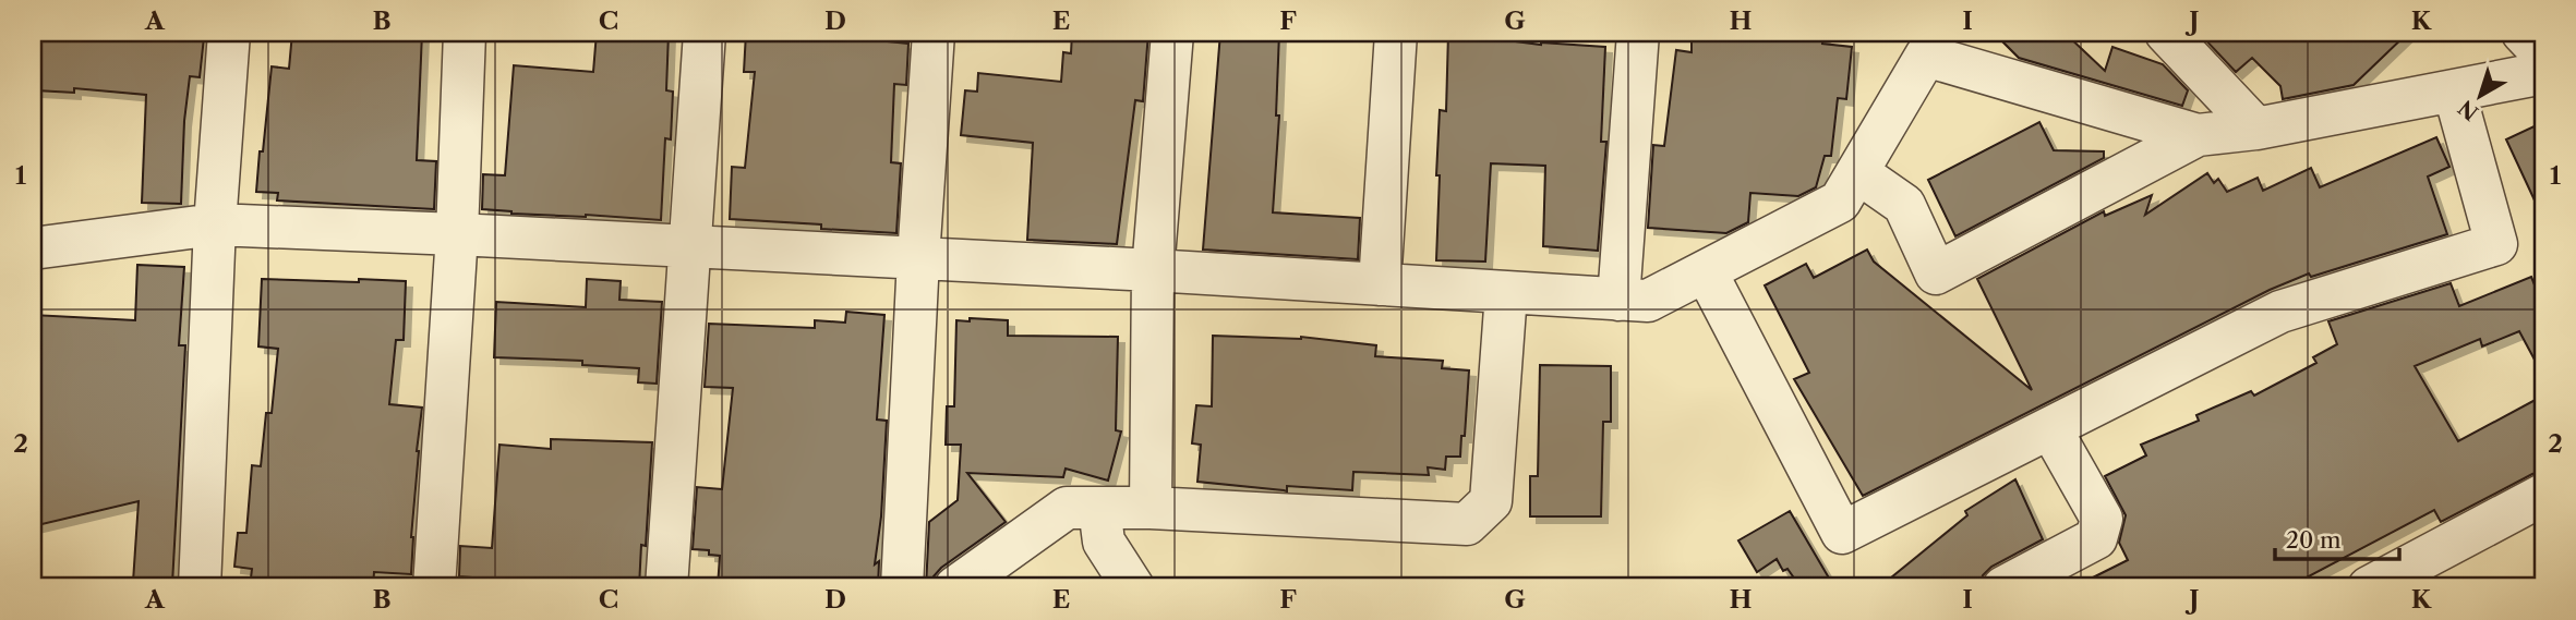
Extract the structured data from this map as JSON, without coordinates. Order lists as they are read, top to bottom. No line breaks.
{"scale_bar":"20 m","north":"bottom left","grid":{"columns":["A","B","C","D","E","F","G","H","I","J","K"],"rows":["1","2"]}}
